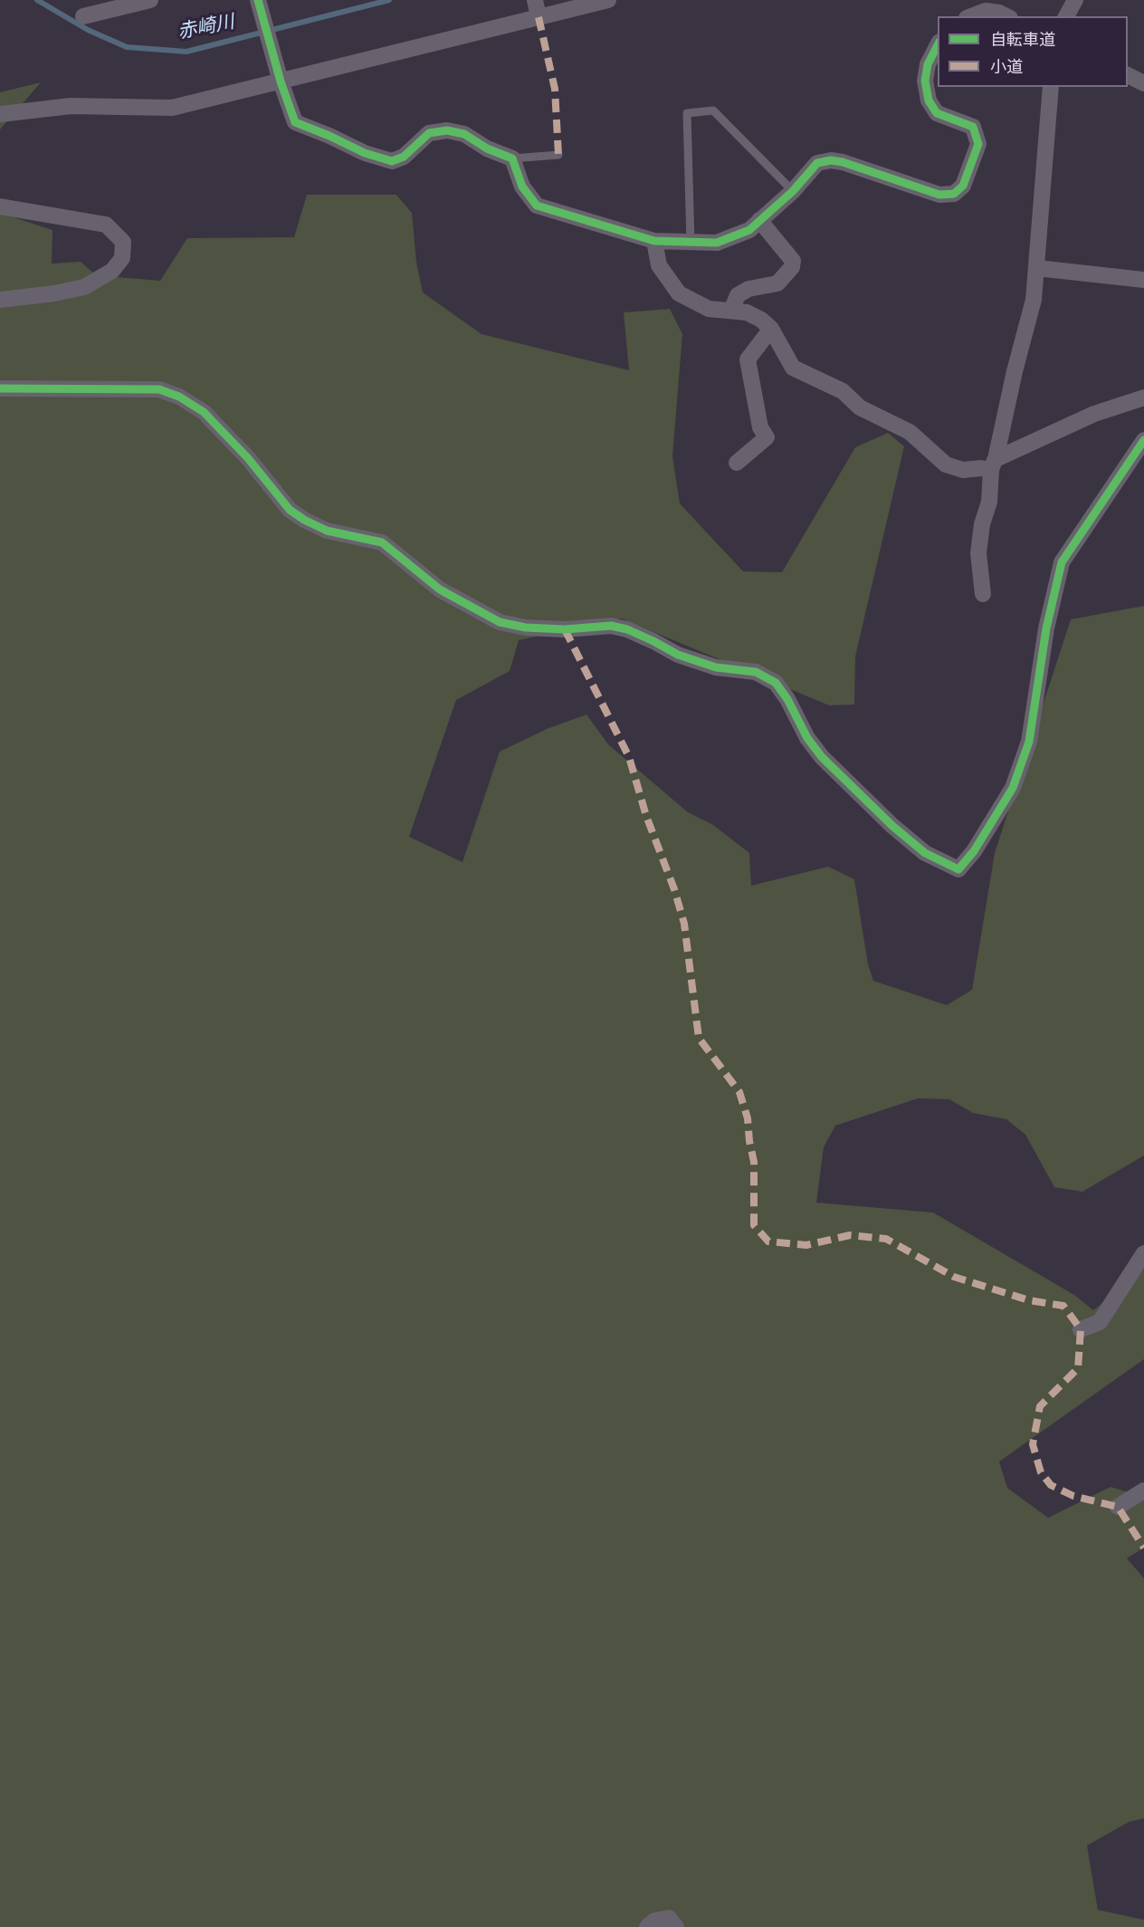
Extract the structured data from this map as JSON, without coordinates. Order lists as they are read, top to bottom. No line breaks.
{"water":["赤崎川"],"legend":["自転車道","小道"]}
